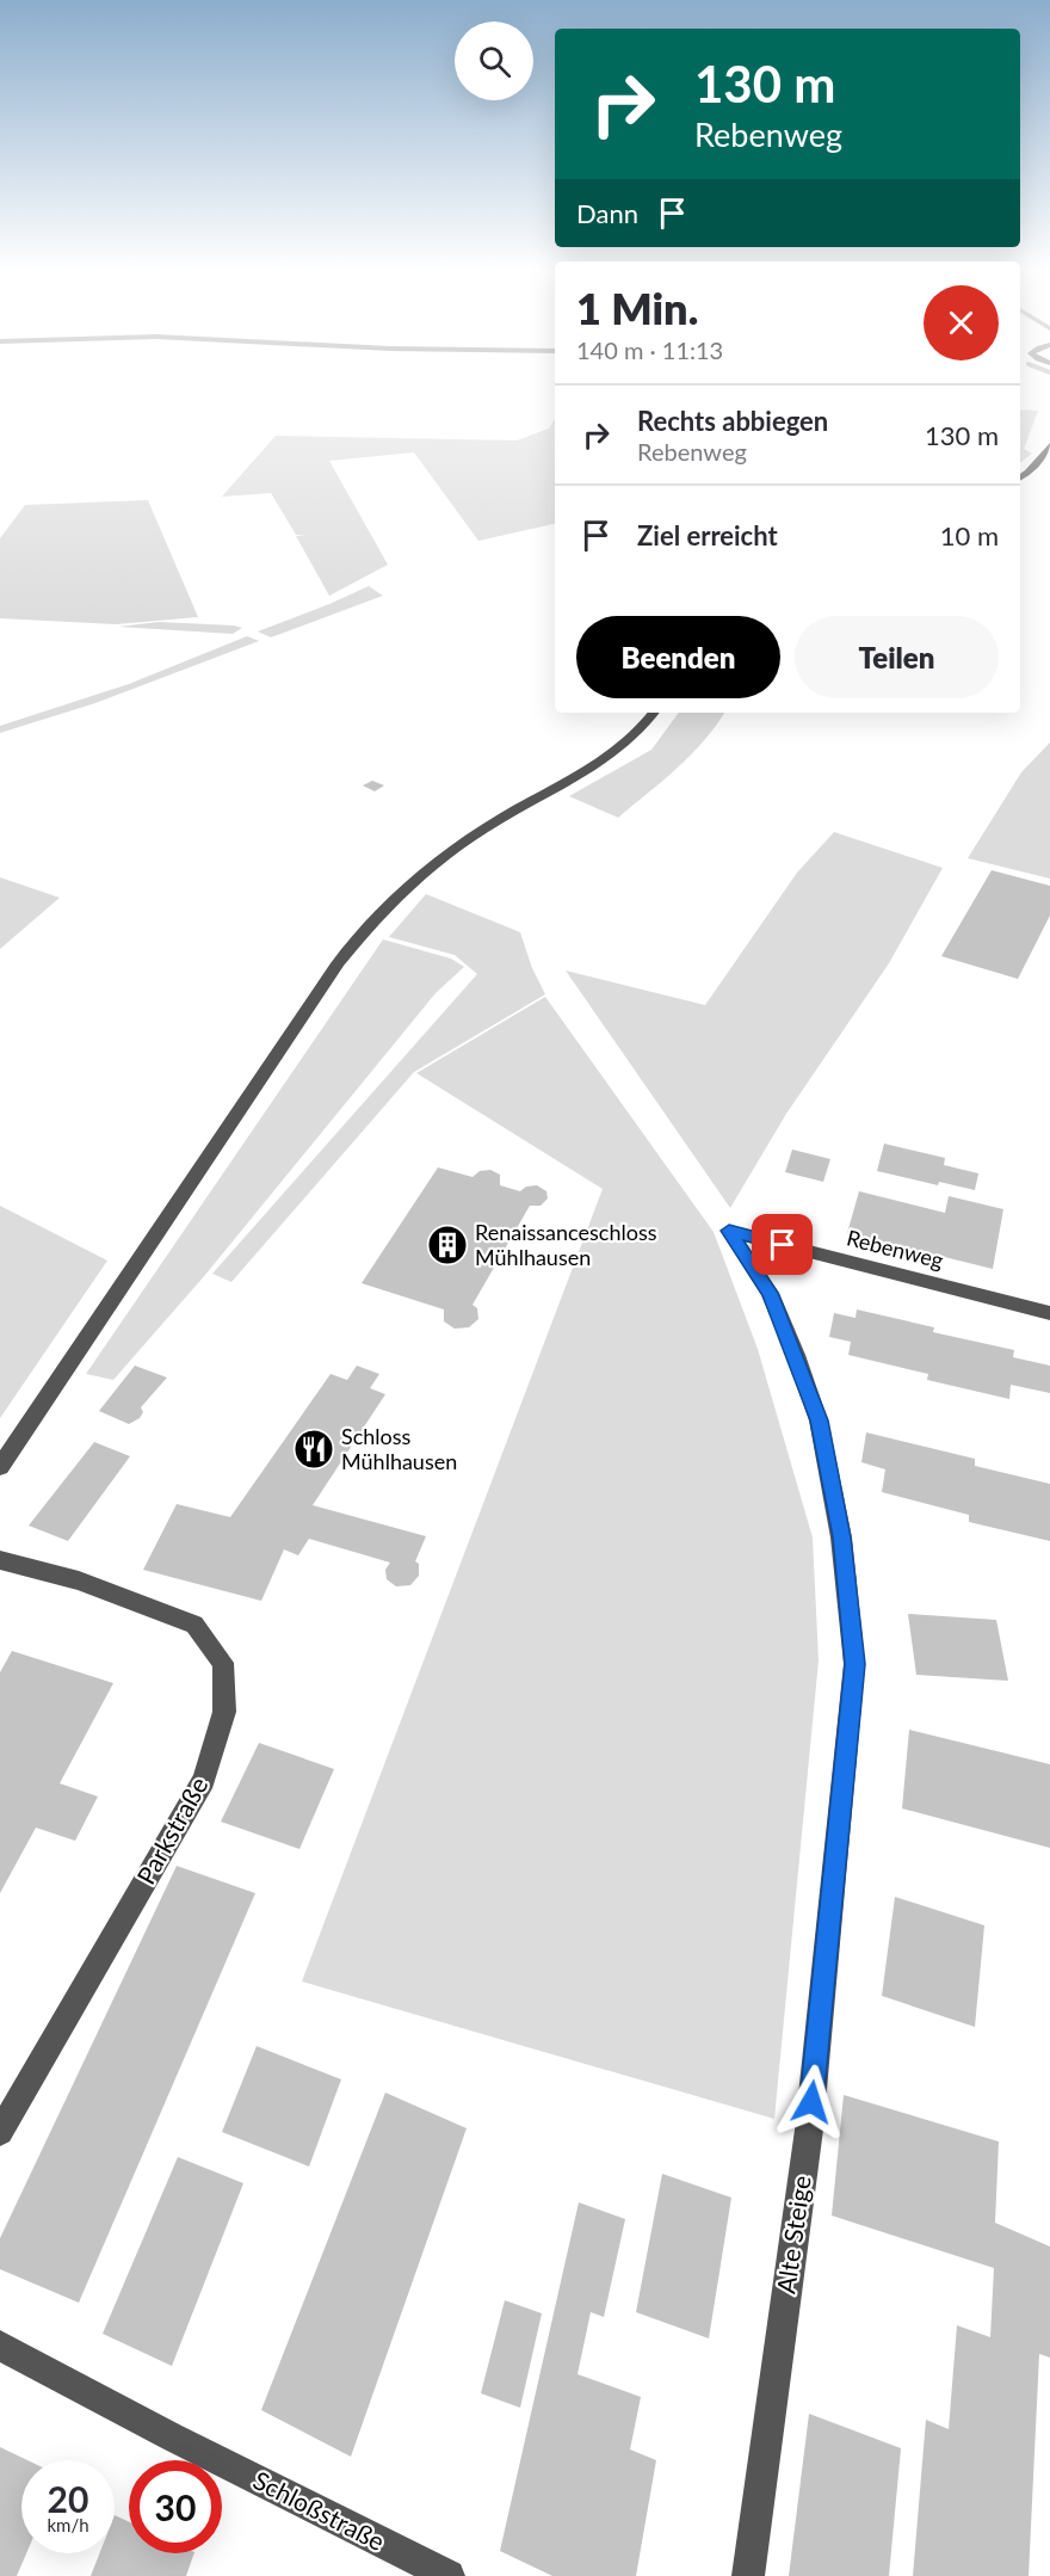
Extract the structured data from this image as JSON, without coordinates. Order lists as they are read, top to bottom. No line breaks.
{"streets":{"street":["Rebenweg","Parkstraße","Alte Steige","Schloßstraße"]},"crossings":[["Rebenweg","Alte Steige"]],"places":{"building":["Renaissanceschloss Mühlhausen"],"restaurant":["Schloss Mühlhausen"]},"page":{"turn":["130 m","Rebenweg"],"then":"Dann","heading":["1 Min.","140 m · 11:13"],"list":[{"name":"Rechts abbiegen","note":"Rebenweg","value":"130 m"},{"name":"Ziel erreicht","value":"10 m"}],"buttons":["Beenden","Teilen"],"speed":"20 km/h","limit":"30"}}
